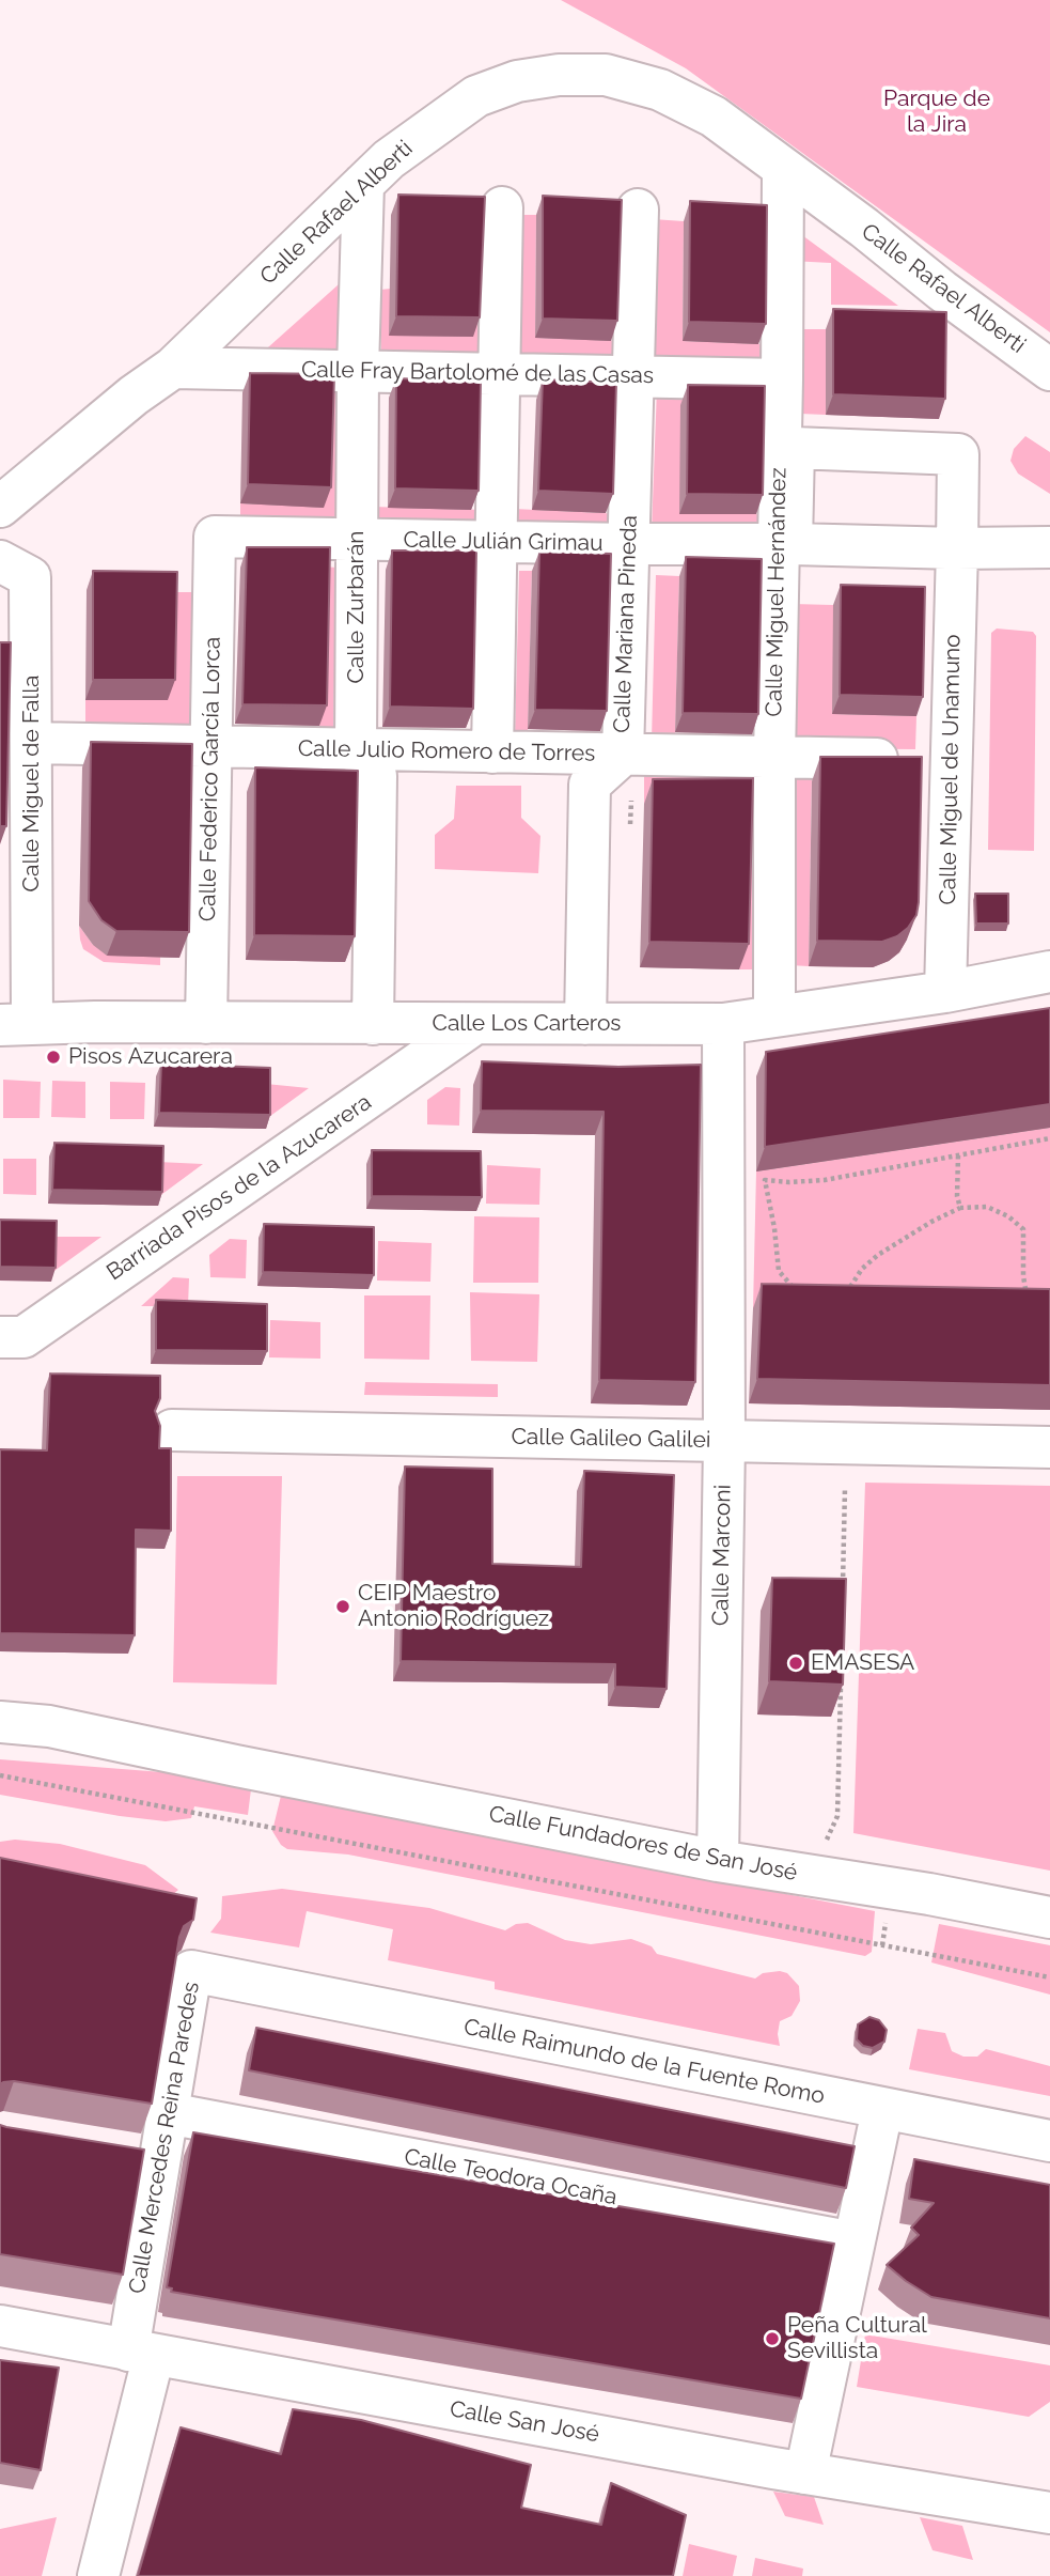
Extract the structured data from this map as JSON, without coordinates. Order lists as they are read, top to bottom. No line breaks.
{"streets":{"street":["Calle Rafael Alberti","Calle Fray Bartolomé de las Casas","Calle Julián Grimau","Calle Miguel Hernández","Calle Zurbarán","Calle Mariana Pineda","Calle Julio Romero de Torres","Calle Miguel de Unamuno","Calle Federico García Lorca","Calle Miguel de Falla","Calle Los Carteros","Barriada Pisos de la Azucarera","Calle Galileo Galilei","Calle Marconi","Calle Fundadores de San José","Calle Raimundo de la Fuente Romo","Calle Mercedes Reina Paredes","Calle Teodora Ocaña","Calle San José"]},"crossings":[["Calle Rafael Alberti","Calle Fray Bartolomé de las Casas"],["Calle Rafael Alberti","Calle Miguel Hernández"],["Calle Rafael Alberti","Calle Zurbarán"],["Calle Fray Bartolomé de las Casas","Calle Miguel Hernández"],["Calle Fray Bartolomé de las Casas","Calle Zurbarán"],["Calle Fray Bartolomé de las Casas","Calle Mariana Pineda"],["Calle Julián Grimau","Calle Miguel Hernández"],["Calle Julián Grimau","Calle Zurbarán"],["Calle Julián Grimau","Calle Mariana Pineda"],["Calle Julián Grimau","Calle Miguel de Unamuno"],["Calle Julián Grimau","Calle Federico García Lorca"],["Calle Miguel Hernández","Calle Julio Romero de Torres"],["Calle Miguel Hernández","Calle Miguel de Unamuno"],["Calle Miguel Hernández","Calle Los Carteros"],["Calle Zurbarán","Calle Julio Romero de Torres"],["Calle Zurbarán","Calle Los Carteros"],["Calle Mariana Pineda","Calle Julio Romero de Torres"],["Calle Mariana Pineda","Calle Los Carteros"],["Calle Julio Romero de Torres","Calle Miguel de Unamuno"],["Calle Julio Romero de Torres","Calle Federico García Lorca"],["Calle Julio Romero de Torres","Calle Miguel de Falla"],["Calle Miguel de Unamuno","Calle Los Carteros"],["Calle Federico García Lorca","Calle Los Carteros"],["Calle Miguel de Falla","Calle Los Carteros"],["Calle Los Carteros","Barriada Pisos de la Azucarera"],["Calle Los Carteros","Calle Marconi"],["Calle Galileo Galilei","Calle Marconi"],["Calle Marconi","Calle Fundadores de San José"],["Calle Raimundo de la Fuente Romo","Calle Mercedes Reina Paredes"],["Calle Mercedes Reina Paredes","Calle Teodora Ocaña"],["Calle Mercedes Reina Paredes","Calle San José"]],"parks":["Parque de la Jira"],"places":["Pisos Azucarera","CEIP Maestro Antonio Rodríguez","EMASESA","Peña Cultural Sevillista"]}
